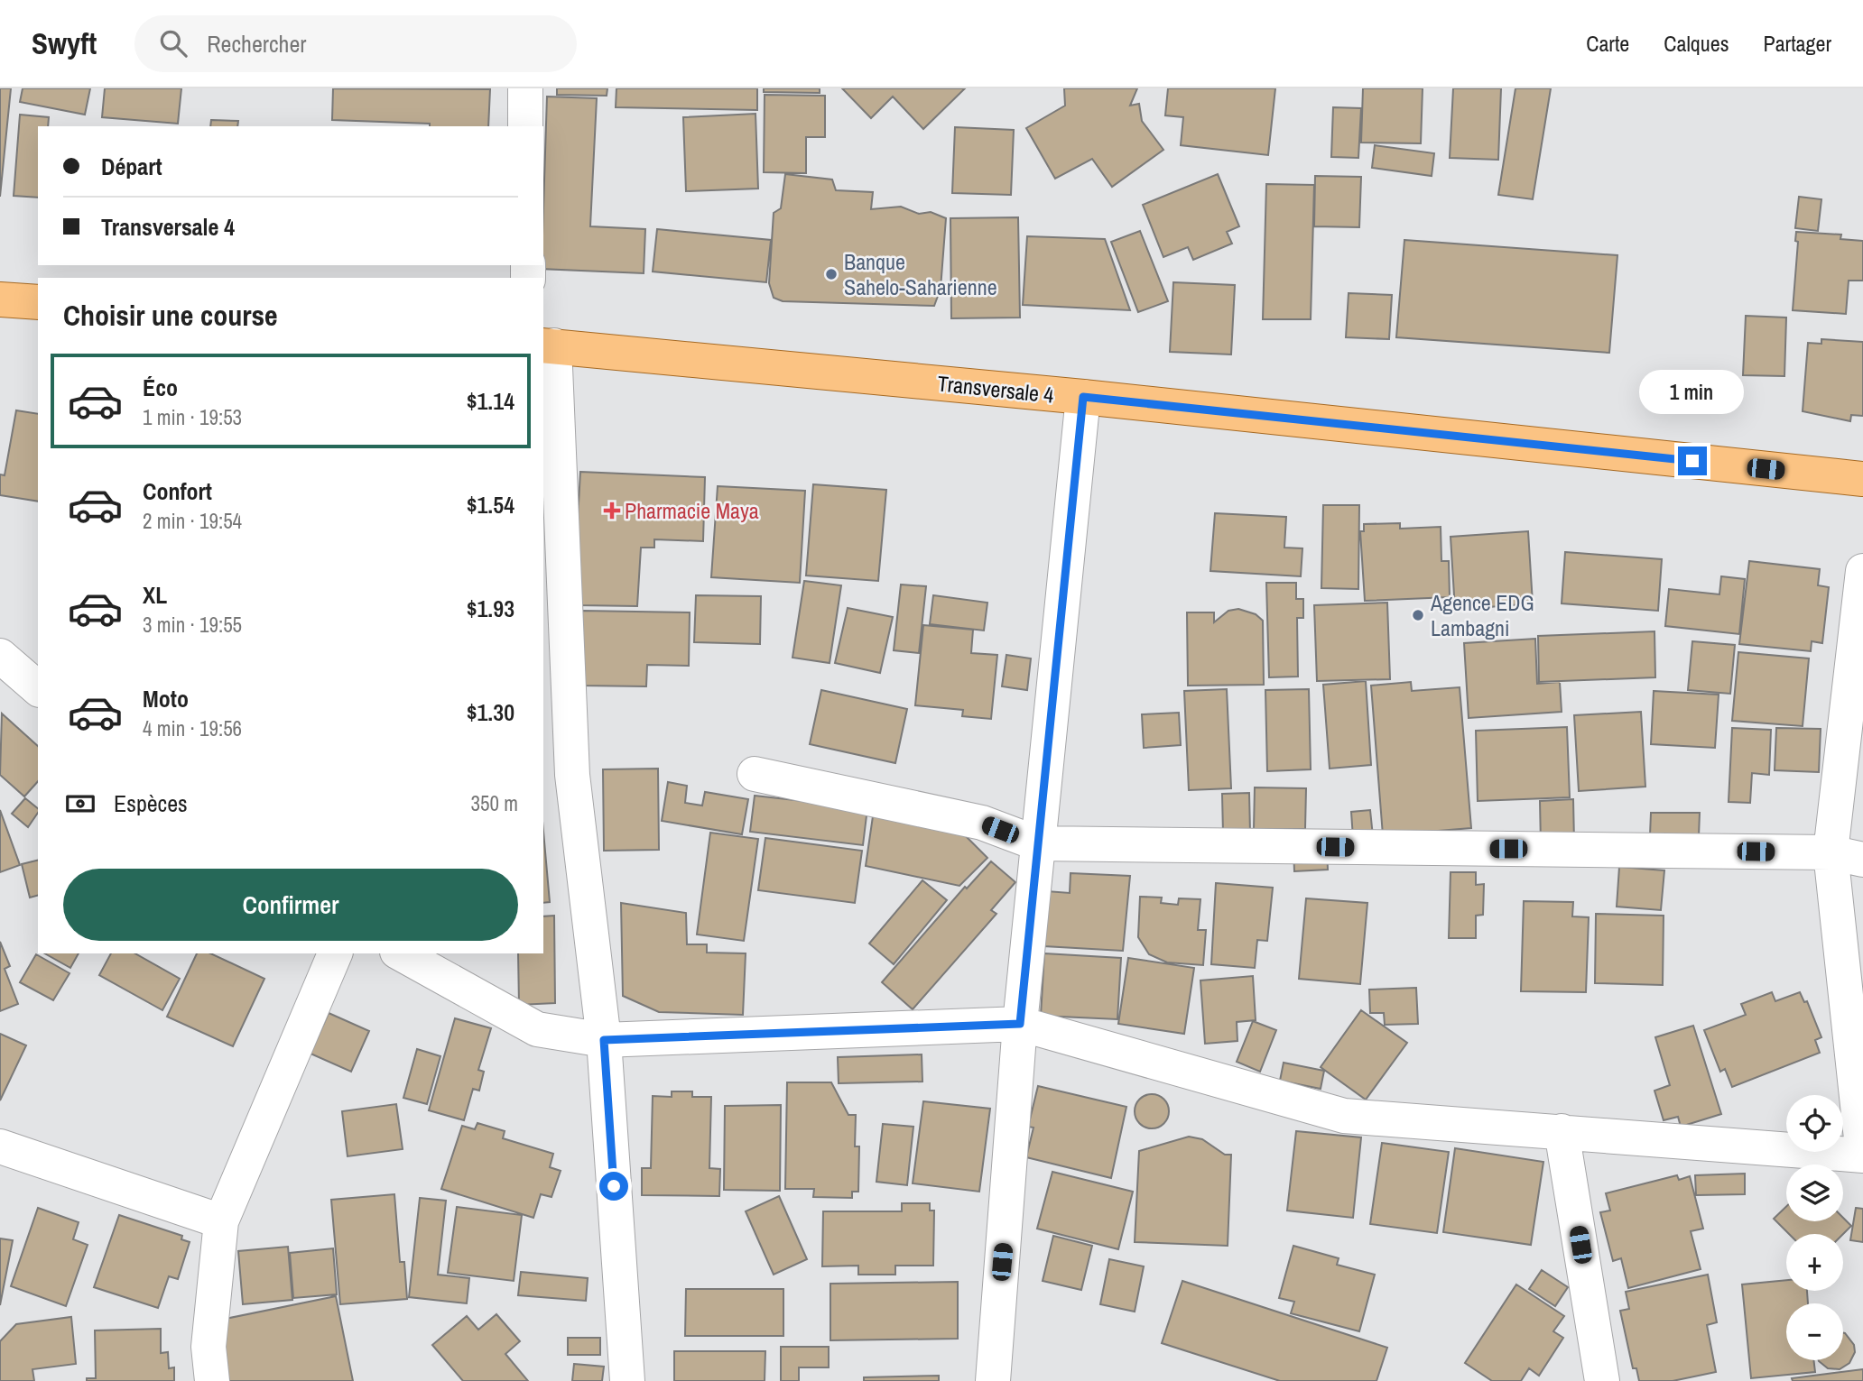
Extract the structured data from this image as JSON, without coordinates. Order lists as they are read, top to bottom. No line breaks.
{"streets":{"main road":["Transversale 4"]},"places":{"other":["Banque Sahelo-Saharienne","Agence EDG Lambagni"],"health":["Pharmacie Maya"]},"page":{"header":"Swyft","search":"Rechercher","nav":["Carte","Calques","Partager"],"banner":["Départ","Transversale 4"],"heading":"Choisir une course","list":[{"name":"Éco","note":"1 min · 19:53","value":"$1.14"},{"name":"Confort","note":"2 min · 19:54","value":"$1.54"},{"name":"XL","note":"3 min · 19:55","value":"$1.93"},{"name":"Moto","note":"4 min · 19:56","value":"$1.30"}],"bubble":"1 min","pay":["Espèces","350 m"],"buttons":"Confirmer","map_buttons":["+","−"]}}
